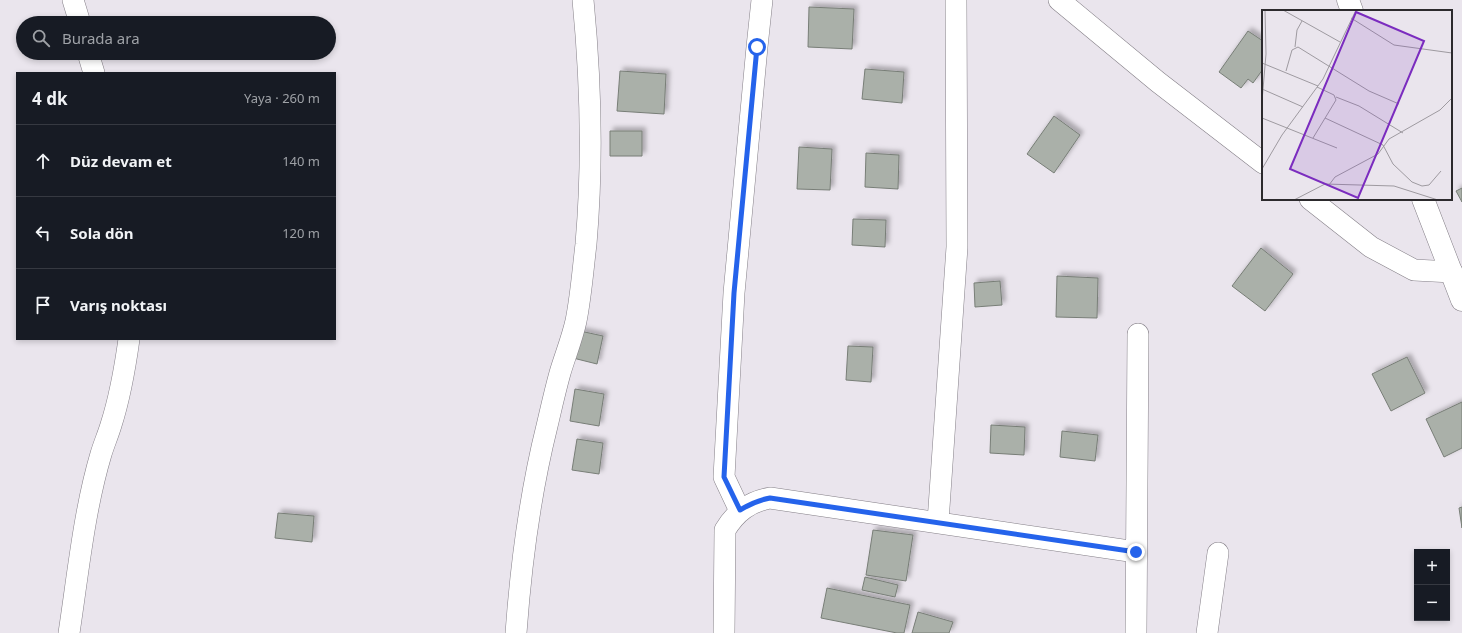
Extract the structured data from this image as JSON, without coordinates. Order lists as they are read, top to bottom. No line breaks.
{"page":{"search":"Burada ara","heading":["4 dk","Yaya · 260 m"],"list":[["Düz devam et","140 m"],["Sola dön","120 m"],"Varış noktası"],"map_buttons":["+","−"]}}
